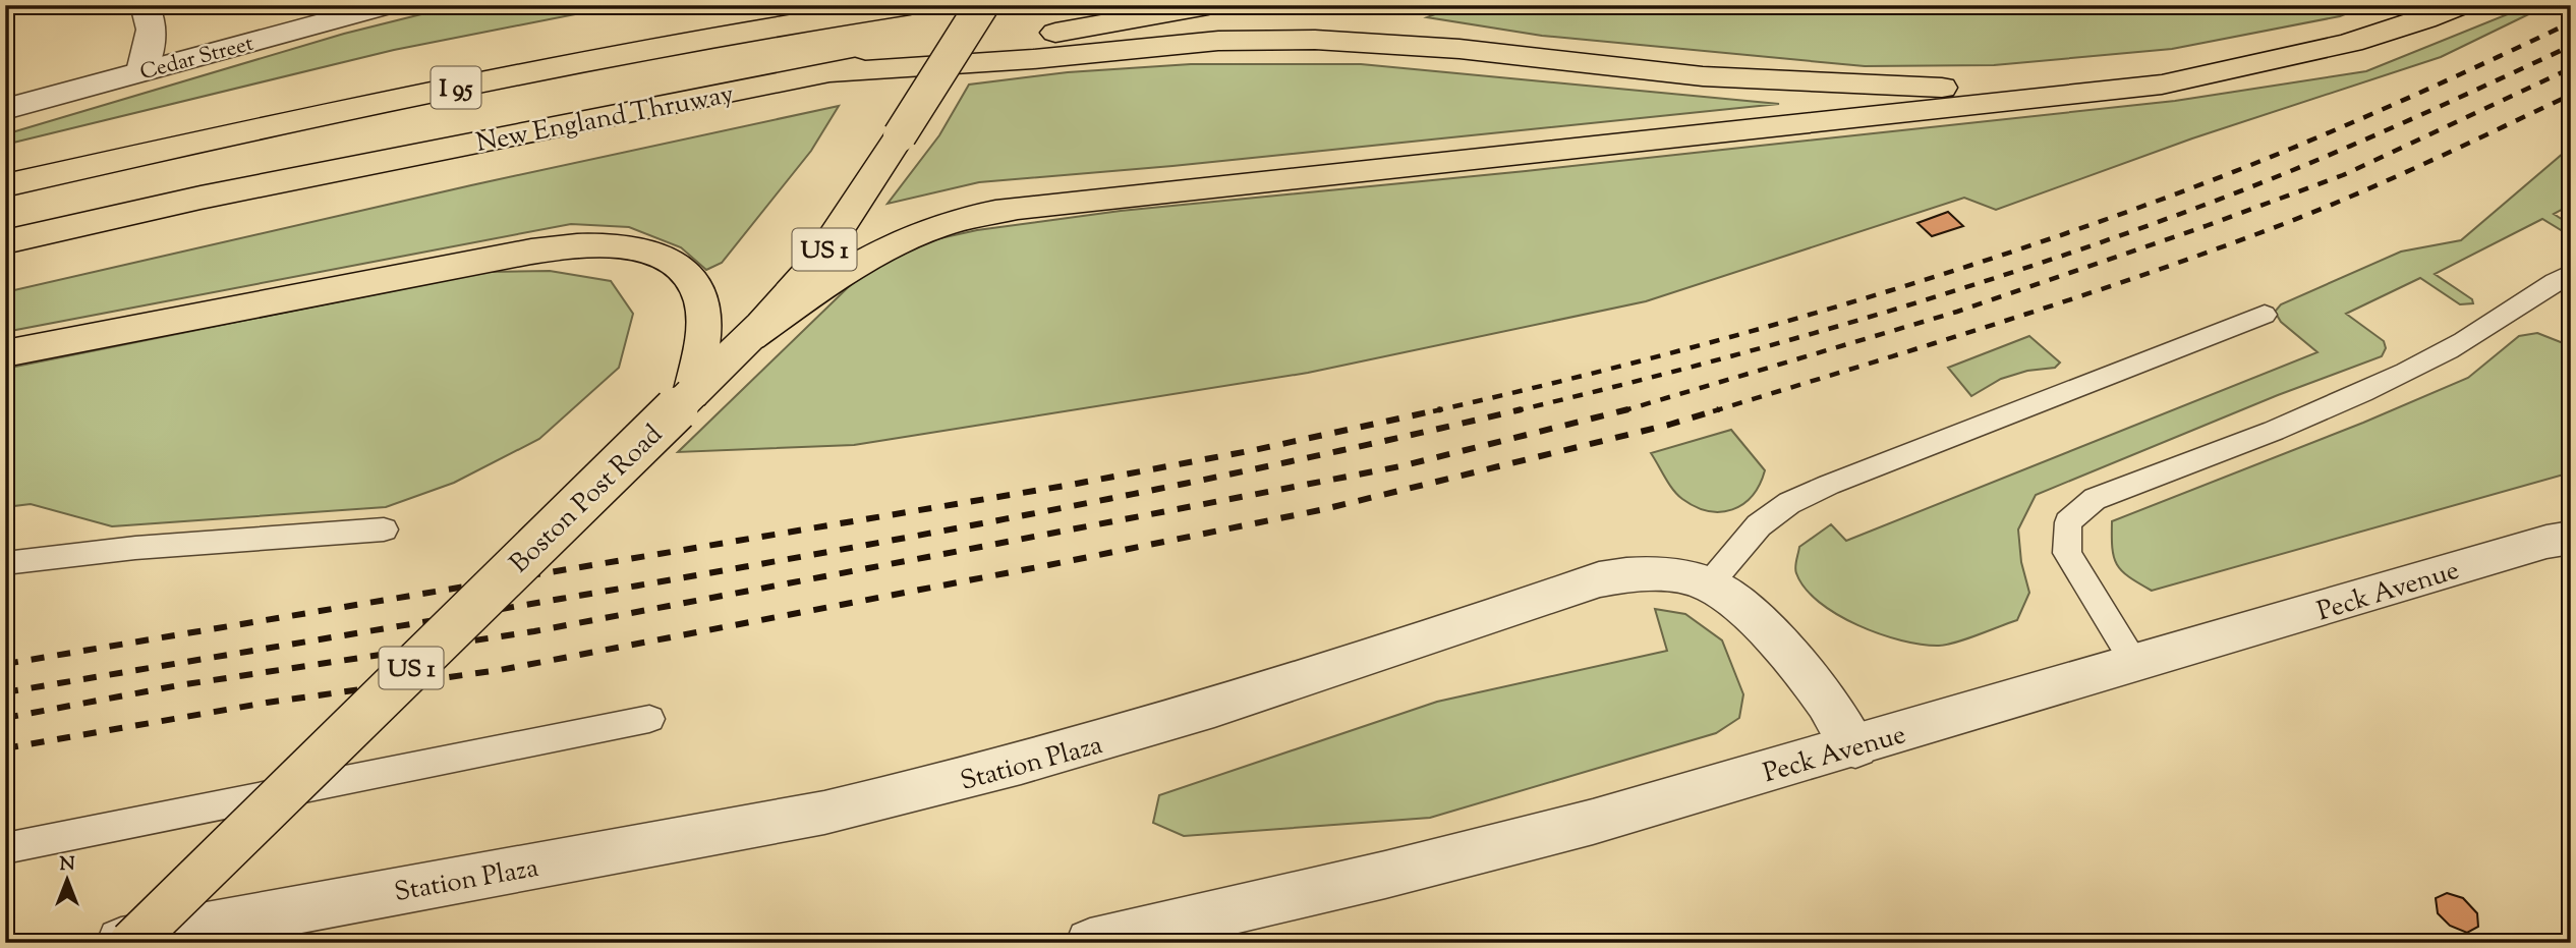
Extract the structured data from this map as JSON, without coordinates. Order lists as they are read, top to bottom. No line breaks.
{"streets":{"main road":["I 95","New England Thruway","US 1","Boston Post Road"],"street":["Cedar Street","Peck Avenue","Station Plaza"]},"crossings":[["Peck Avenue","Station Plaza"]],"north":"top"}
